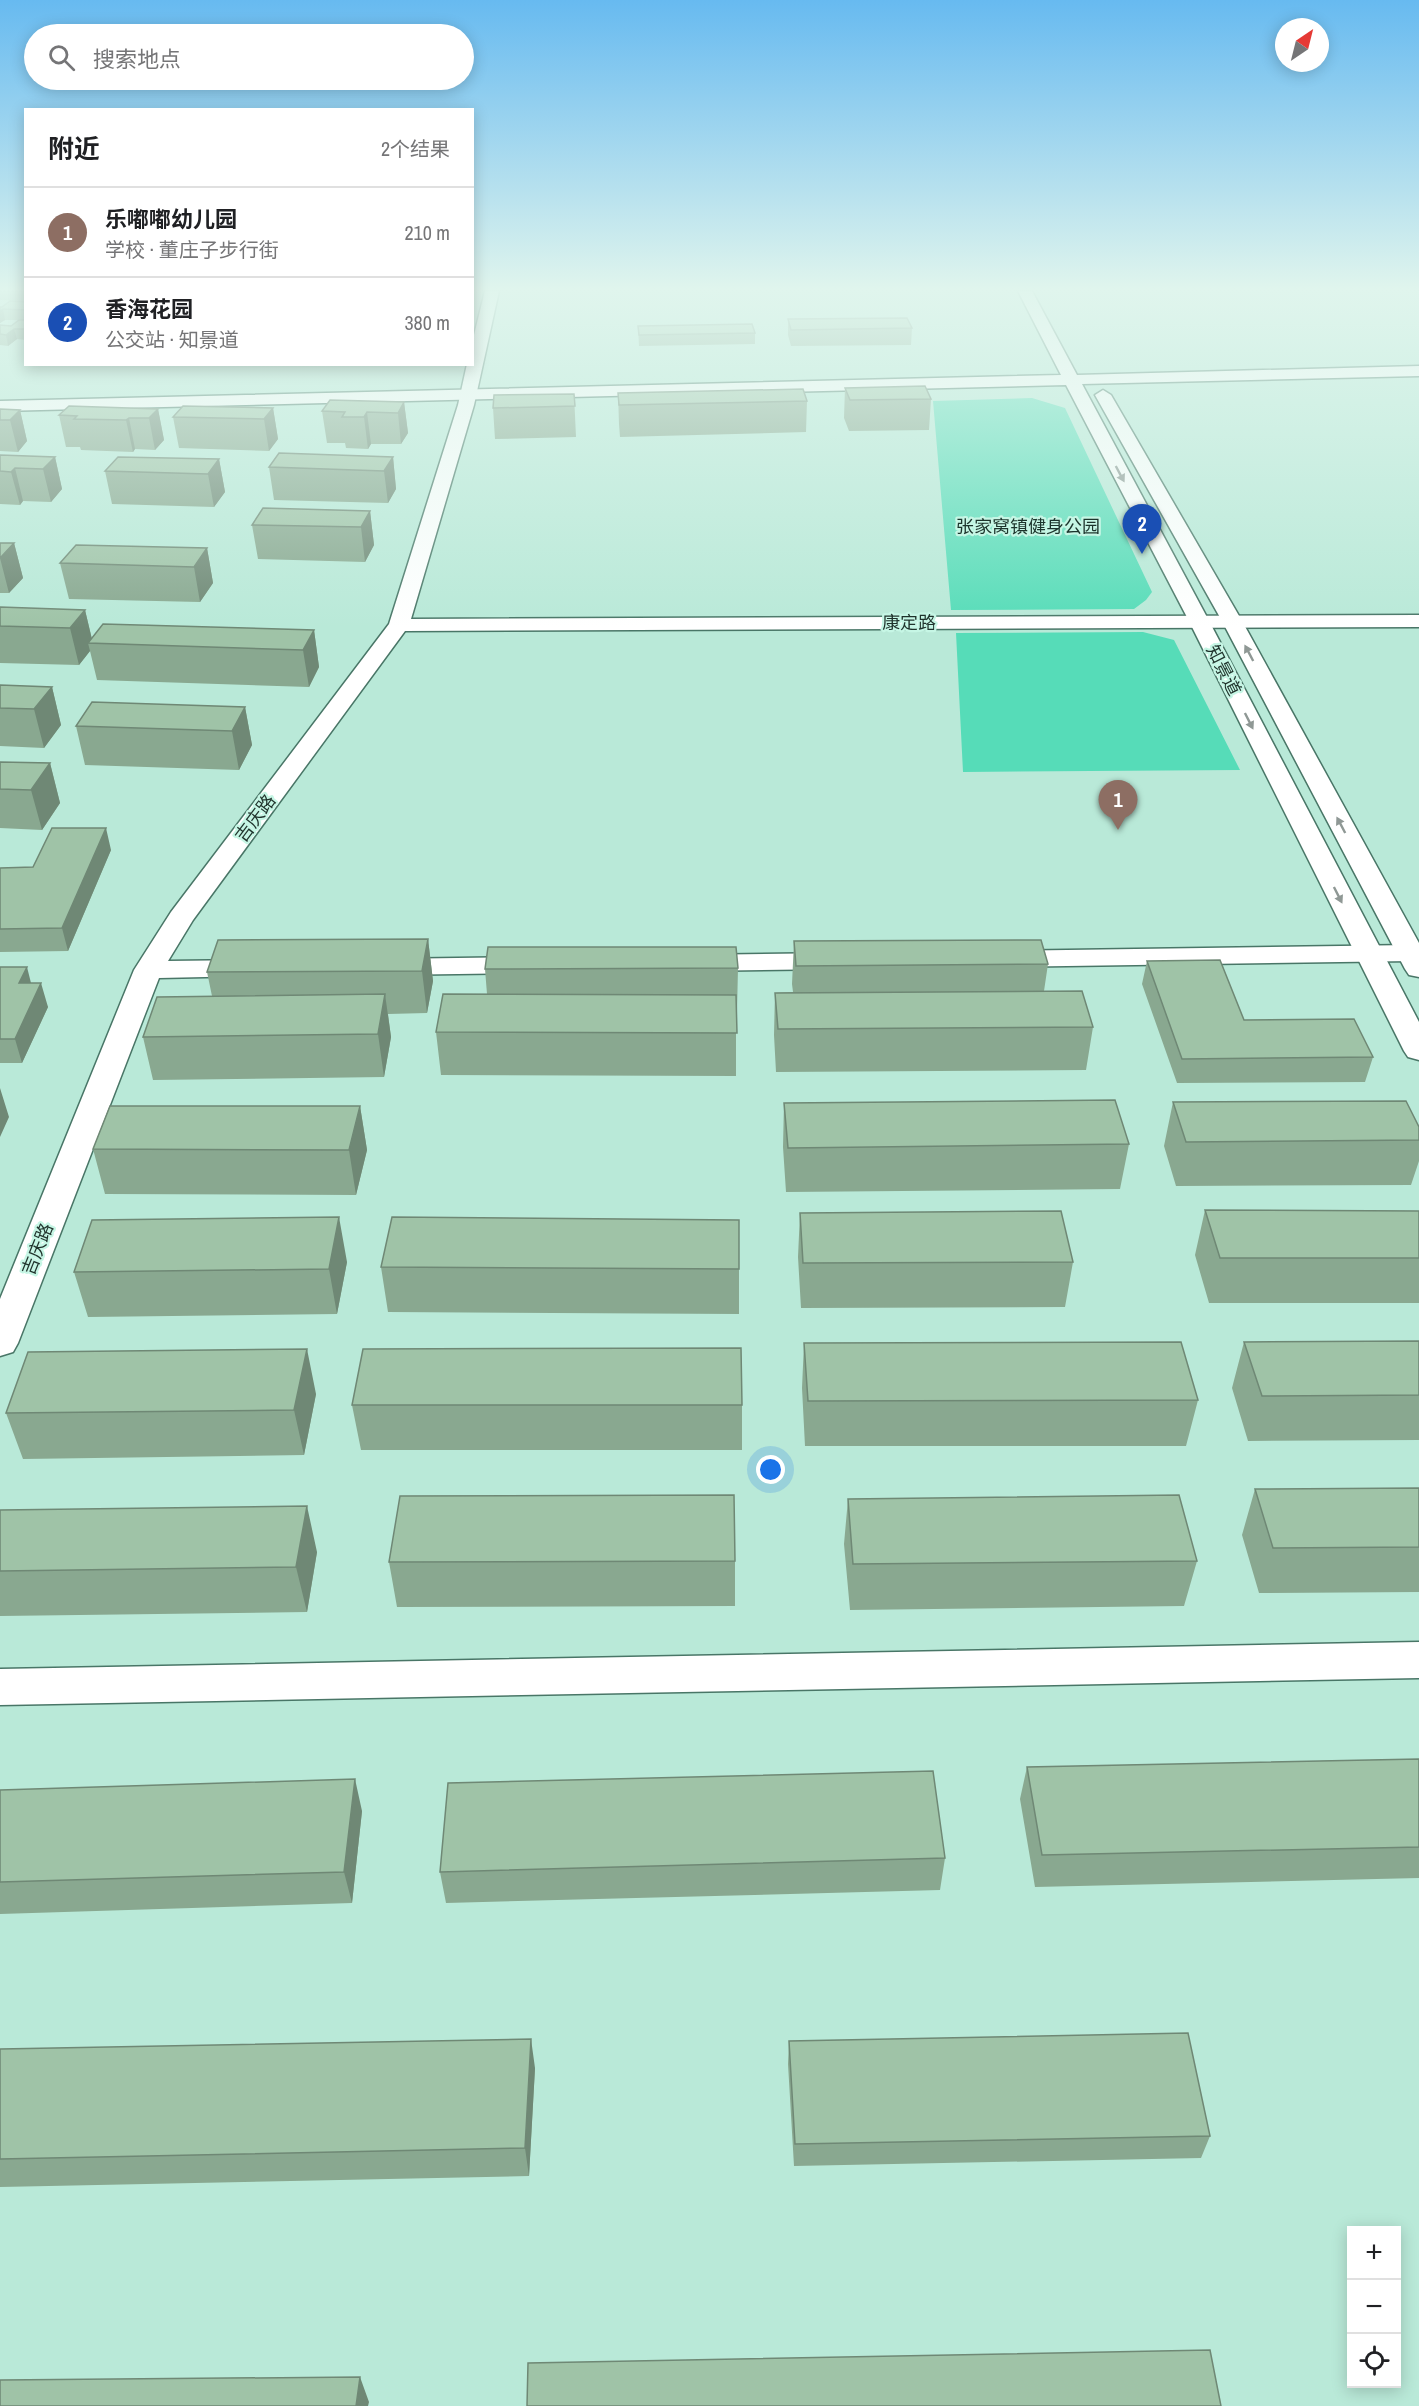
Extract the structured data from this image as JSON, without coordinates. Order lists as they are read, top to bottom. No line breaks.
{"streets":{"main road":["康定路","知景道","吉庆路"]},"crossings":[["康定路","知景道"],["康定路","吉庆路"]],"parks":["张家窝镇健身公园"],"north":"top right","page":{"search":"搜索地点","heading":["附近","2个结果"],"list":[{"mark":"1","name":"乐嘟嘟幼儿园","note":"学校 · 董庄子步行街","value":"210 m"},{"mark":"2","name":"香海花园","note":"公交站 · 知景道","value":"380 m"}],"pins":["2","1"],"map_buttons":["+","−"]}}
